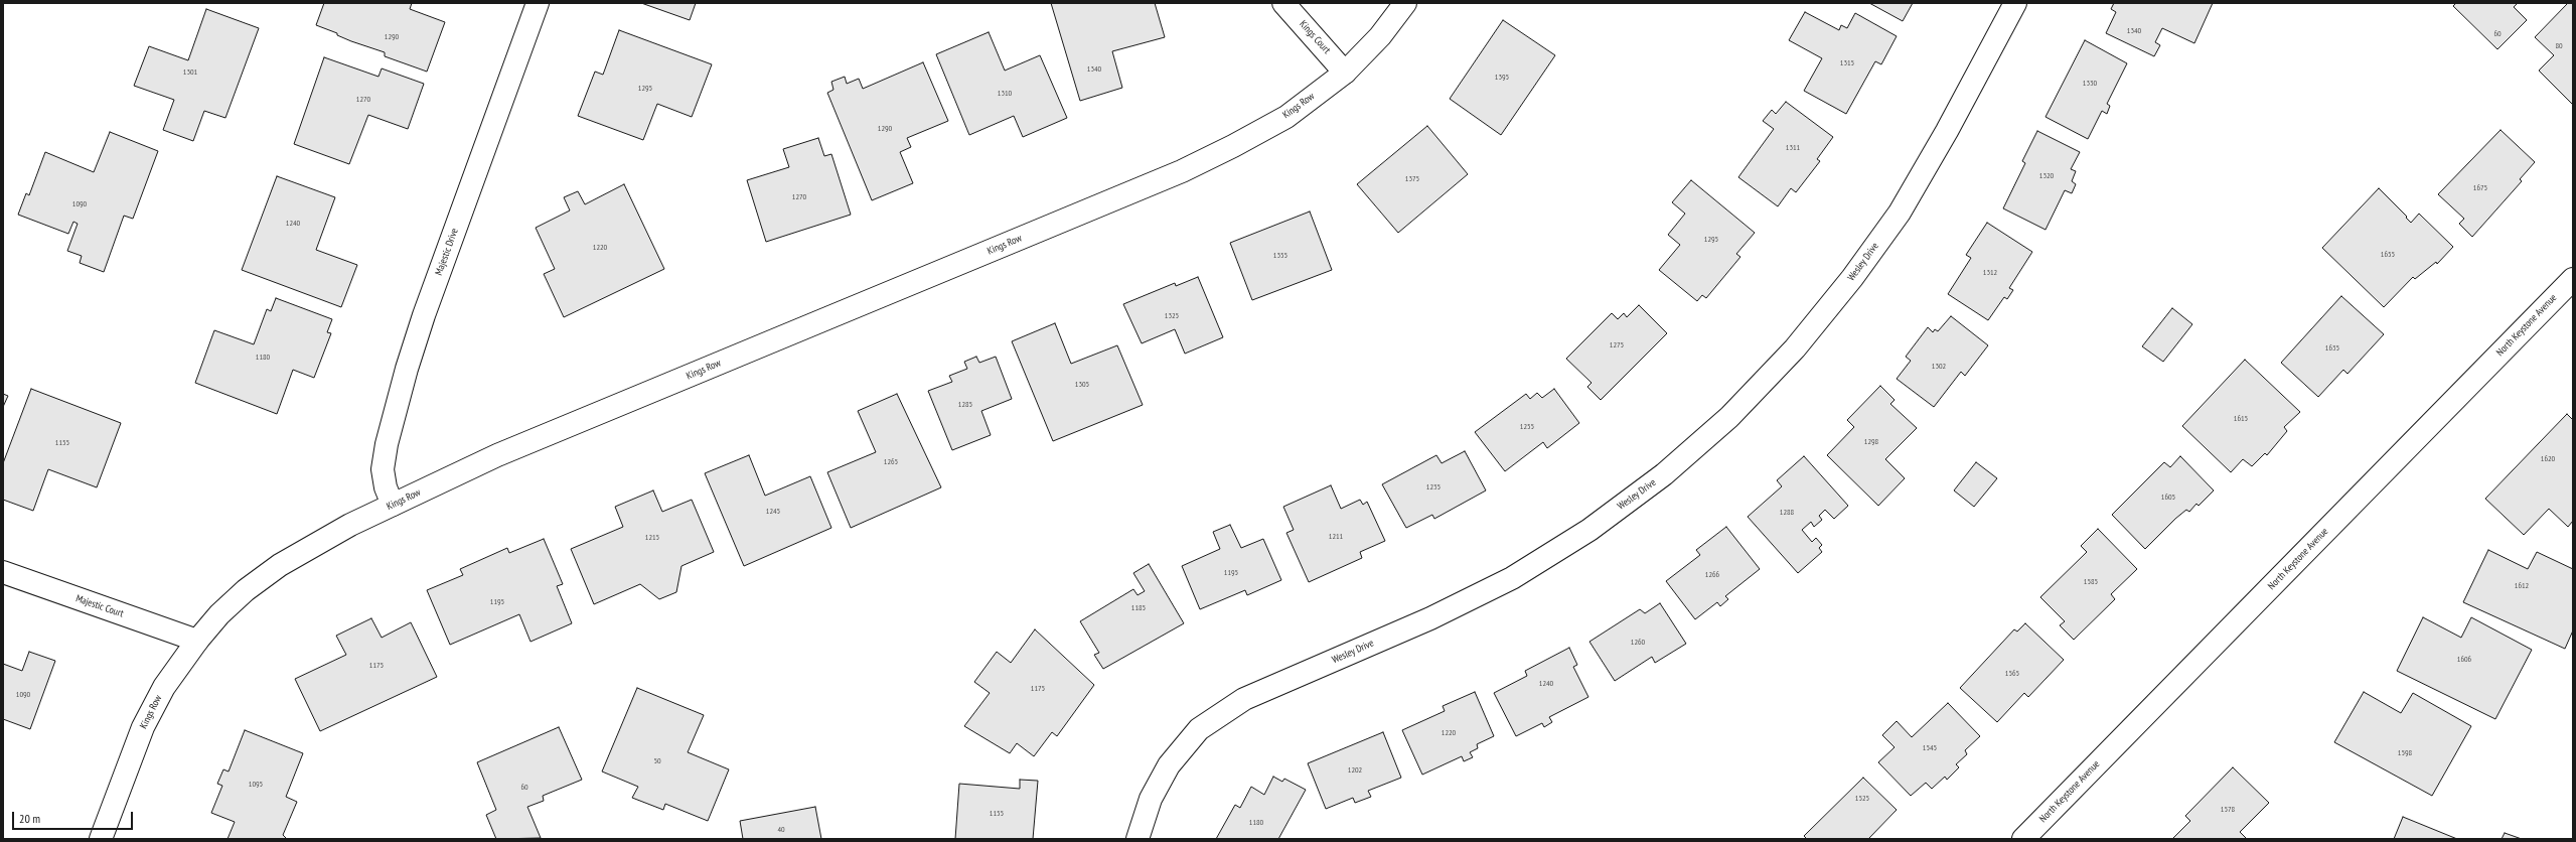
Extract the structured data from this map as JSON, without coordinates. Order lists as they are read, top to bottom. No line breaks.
{"streets":{"street":["Kings Court","Kings Row","Majestic Drive","Wesley Drive","North Keystone Avenue","Majestic Court"]},"crossings":[["Kings Court","Kings Row"],["Kings Row","Majestic Drive"],["Kings Row","Majestic Court"]],"house_numbers":["1340","60","1290","80","1315","1340","1301","1395","1330","1295","1310","1270","1290","1311","1320","1375","1675","1270","1090","1240","1295","1220","1655","1355","1312","1325","1275","1635","1180","1302","1305","1285","1615","1255","1298","1155","1620","1265","1235","1605","1245","1288","1211","1215","1195","1266","1585","1612","1195","1185","1260","1606","1175","1565","1240","1175","1090","1220","1545","1598","50","1202","1095","60","1525","1578","1155","1180","40"],"scale_bar":"20 m"}
